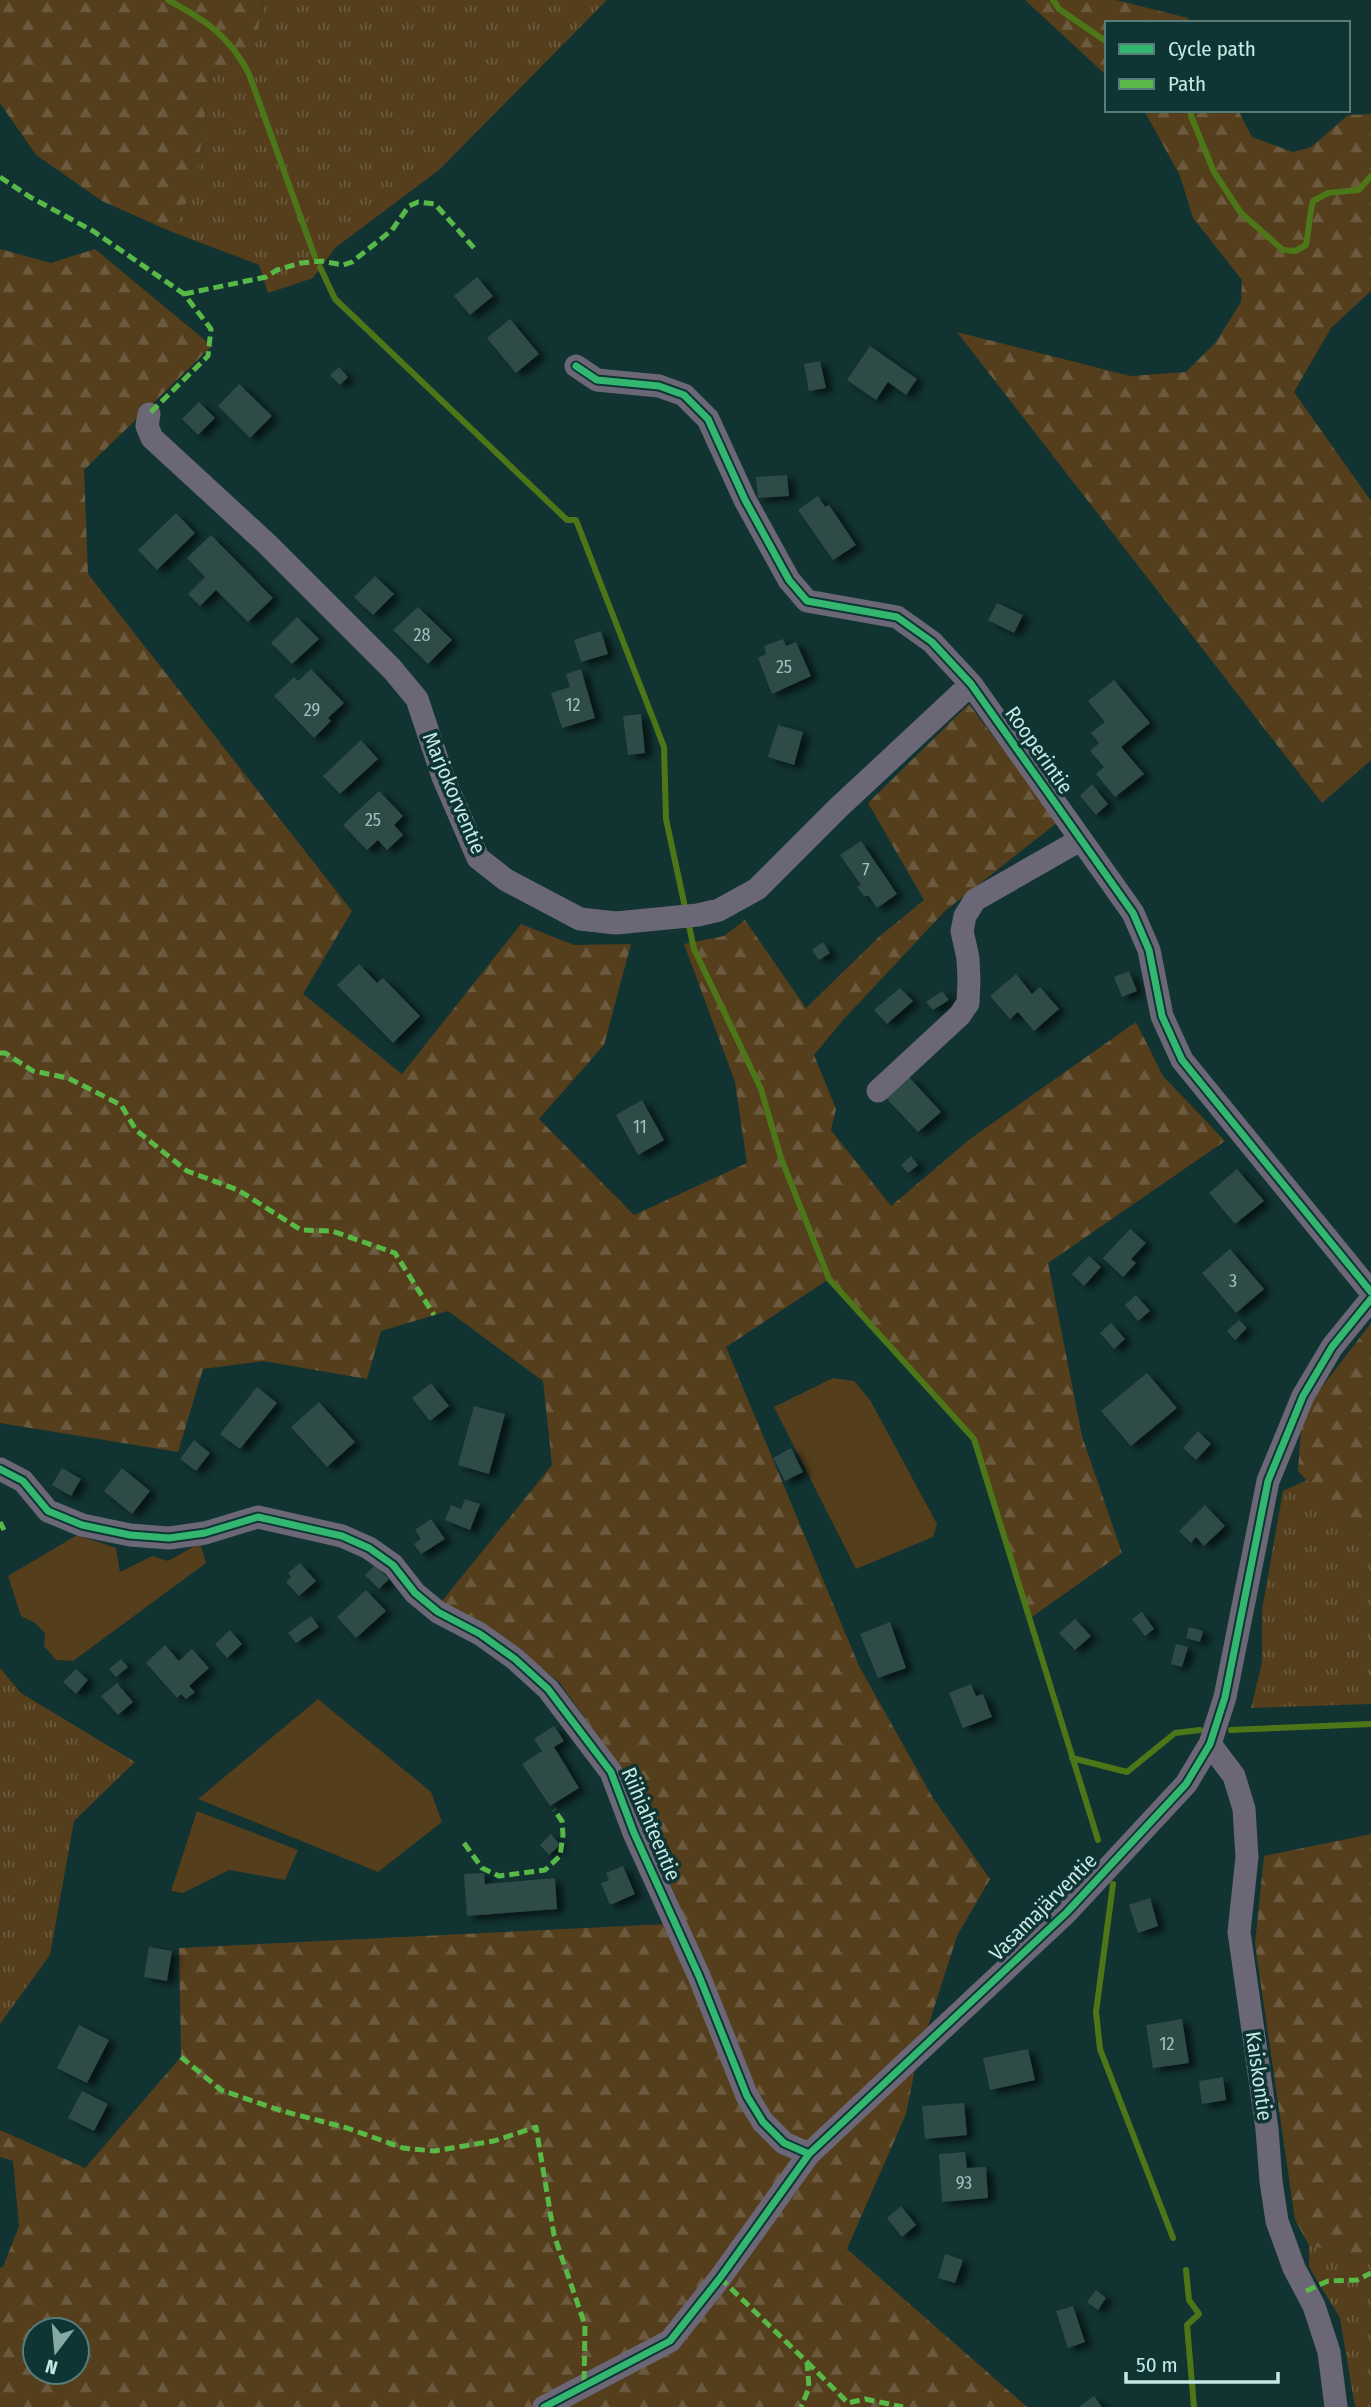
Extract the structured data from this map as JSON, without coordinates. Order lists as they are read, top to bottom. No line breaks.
{"streets":{"street":["Rooperintie","Marjokorventie","Riihiahteentie","Vasamajärventie","Kaiskontie"]},"crossings":[["Rooperintie","Marjokorventie"],["Riihiahteentie","Vasamajärventie"],["Vasamajärventie","Kaiskontie"]],"house_numbers":["28","25","12","29","25","7","11","3","12","93"],"legend":["Cycle path","Path"],"scale_bar":"50 m","north":"bottom"}
